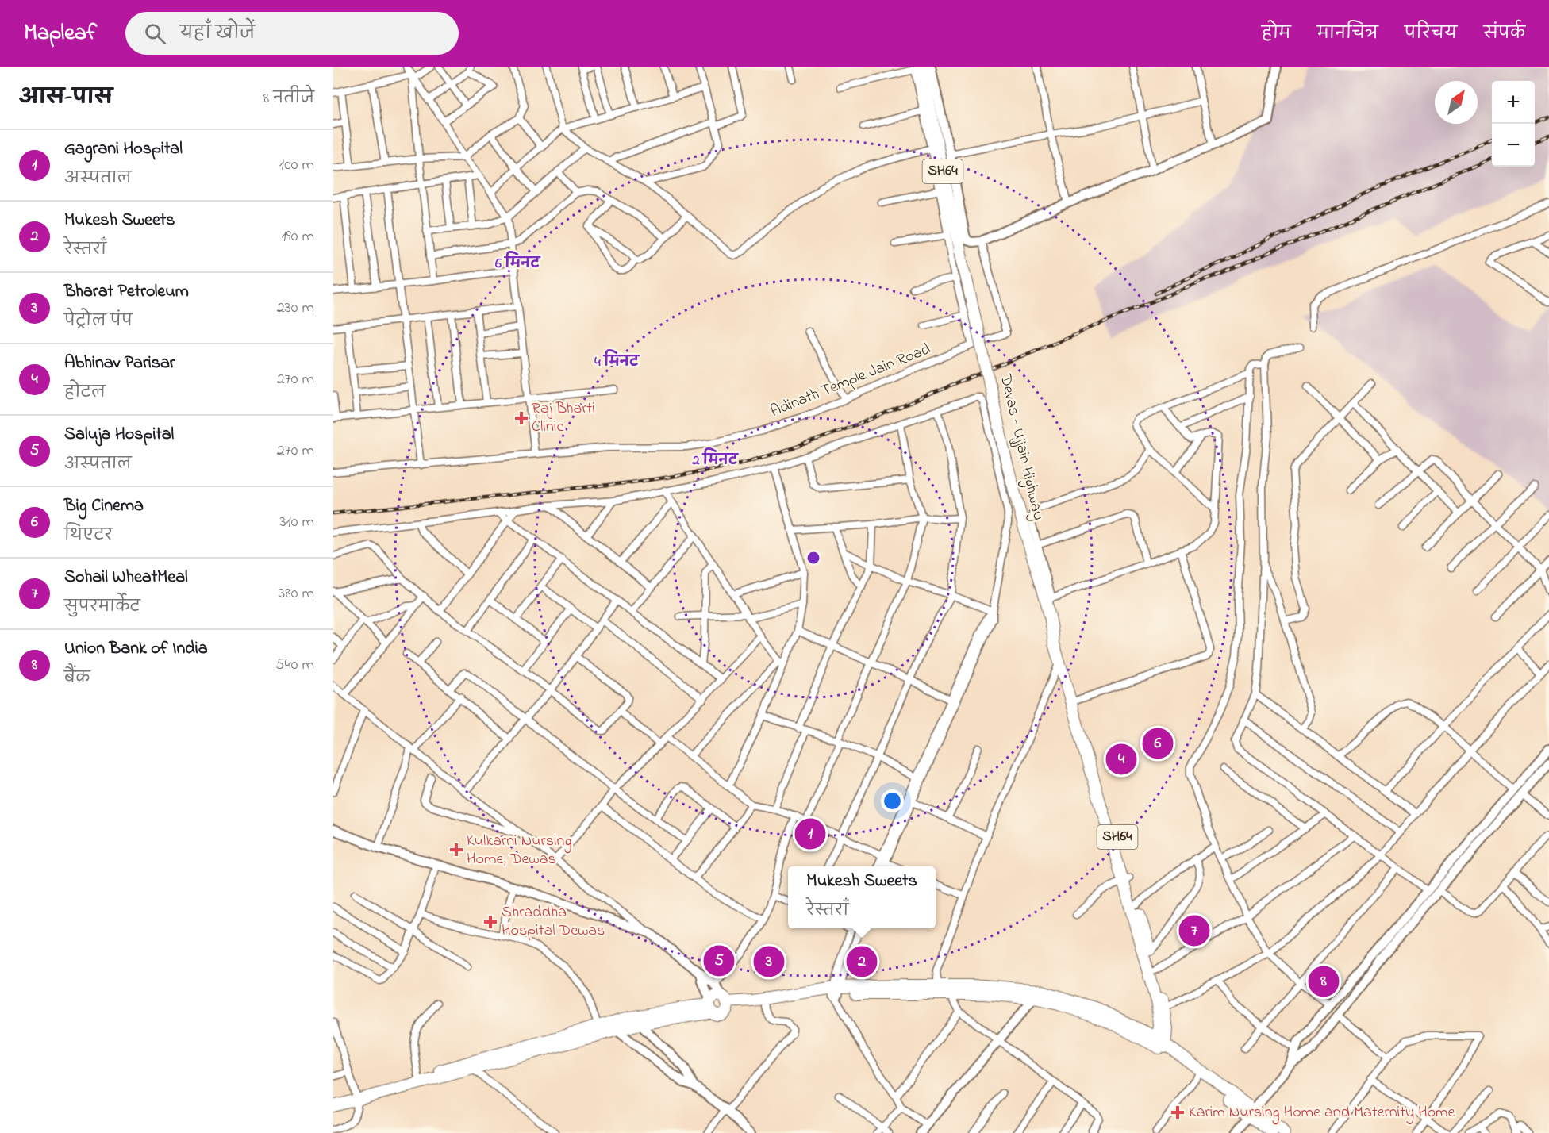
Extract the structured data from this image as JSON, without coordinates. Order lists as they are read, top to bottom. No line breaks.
{"streets":{"main road":["SH64","Devas - Ujjain Highway"],"street":["Adinath Temple Jain Road"]},"crossings":[["SH64","Devas - Ujjain Highway"]],"places":{"health":["Raj Bharti Clinic","Kulkarni Nursing Home, Dewas","Shraddha Hospital Dewas","Karim Nursing Home and Maternity Home"]},"north":"top right","page":{"header":"Mapleaf","search":"यहाँ खोजें","nav":["होम","मानचित्र","परिचय","संपर्क"],"heading":["आस-पास","8 नतीजे"],"map_buttons":["+","−"],"list":[{"mark":"1","name":"Gagrani Hospital","note":"अस्पताल","value":"100 m"},{"mark":"2","name":"Mukesh Sweets","note":"रेस्तराँ","value":"190 m"},{"mark":"3","name":"Bharat Petroleum","note":"पेट्रोल पंप","value":"230 m"},{"mark":"4","name":"Abhinav Parisar","note":"होटल","value":"270 m"},{"mark":"5","name":"Saluja Hospital","note":"अस्पताल","value":"270 m"},{"mark":"6","name":"Big Cinema","note":"थिएटर","value":"310 m"},{"mark":"7","name":"Sohail WheatMeal","note":"सुपरमार्केट","value":"380 m"},{"mark":"8","name":"Union Bank of India","note":"बैंक","value":"540 m"}],"pins":["6","4","1","7","5","2","3","8"],"popup":["Mukesh Sweets","रेस्तराँ"]},"rings":["6 मिनट","4 मिनट","2 मिनट"]}
